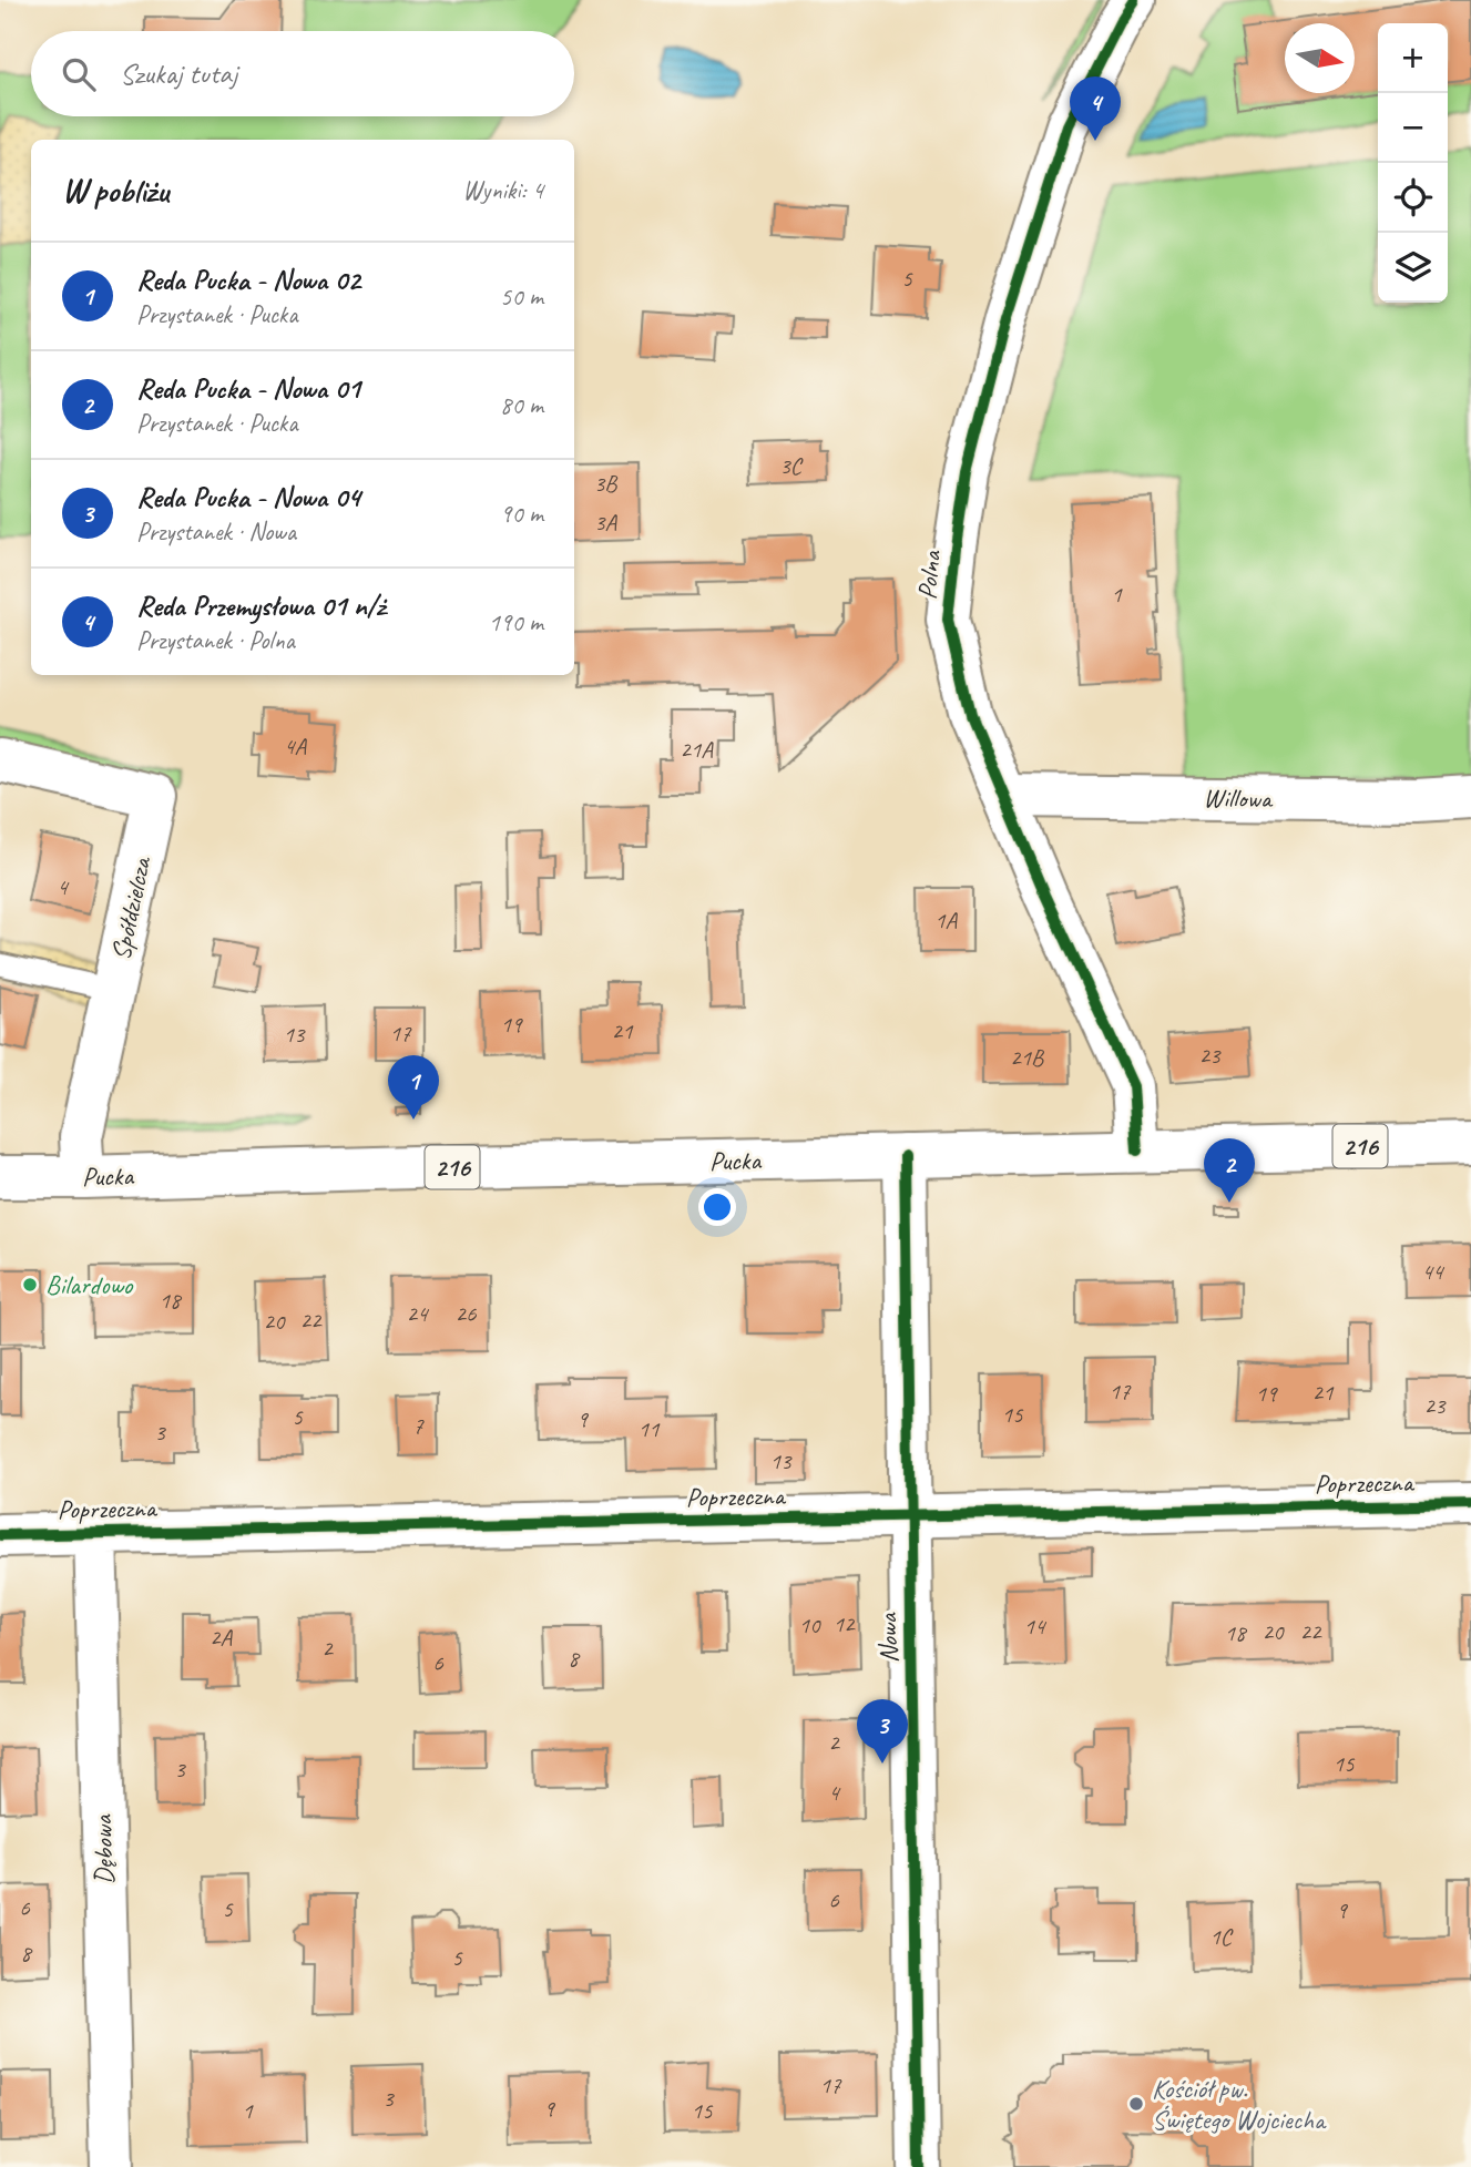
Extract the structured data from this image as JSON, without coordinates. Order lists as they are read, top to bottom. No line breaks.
{"streets":{"street":["Polna","Willowa","Spółdzielcza","216","Pucka","Poprzeczna","Nowa","Dębowa"]},"crossings":[["Polna","Willowa"],["Polna","Pucka"],["Spółdzielcza","Pucka"],["Pucka","Nowa"],["Poprzeczna","Nowa"],["Poprzeczna","Dębowa"]],"places":["Bilardowo","Kościół pw. Świętego Wojciecha"],"house_numbers":["5","3C","3B","3A","1","4A","21A","4","1A","19","21","17","13","23","21B","44","18","24","26","22","20","17","21","19","23","15","5","9","7","11","3","13","12","10","14","20","22","18","2A","2","8","6","2","15","3","4","6","6","5","9","1C","8","5","17","3","9","1","15"],"north":"right","page":{"map_buttons":["+","−"],"search":"Szukaj tutaj","pins":["4","1","2","3"],"heading":["W pobliżu","Wyniki: 4"],"list":[{"mark":"1","name":"Reda Pucka - Nowa 02","note":"Przystanek · Pucka","value":"50 m"},{"mark":"2","name":"Reda Pucka - Nowa 01","note":"Przystanek · Pucka","value":"80 m"},{"mark":"3","name":"Reda Pucka - Nowa 04","note":"Przystanek · Nowa","value":"90 m"},{"mark":"4","name":"Reda Przemysłowa 01 n/ż","note":"Przystanek · Polna","value":"190 m"}]}}
